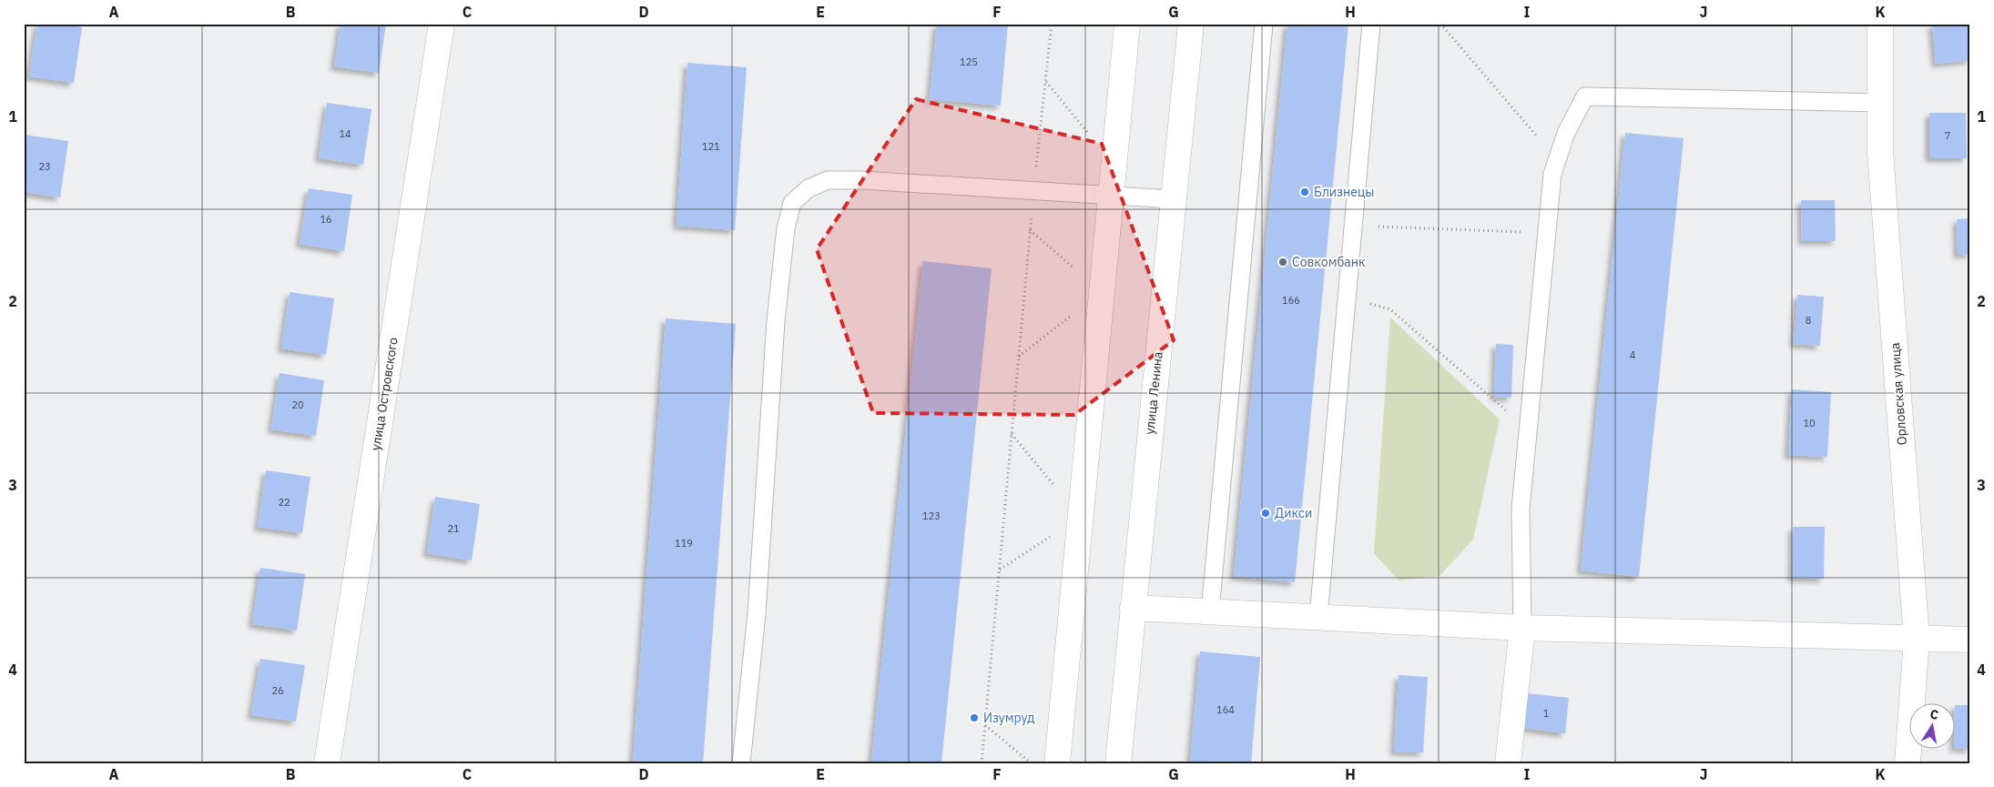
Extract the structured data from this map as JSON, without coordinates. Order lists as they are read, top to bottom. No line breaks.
{"streets":{"street":["улица Ленина","улица Островского","Орловская улица"]},"places":["Близнецы","Совкомбанк","Дикси","Изумруд"],"house_numbers":["125","14","7","121","23","16","166","8","4","20","10","22","123","21","119","26","164","1"],"north":"top","grid":{"columns":["A","B","C","D","E","F","G","H","I","J","K"],"rows":["1","2","3","4"]}}
